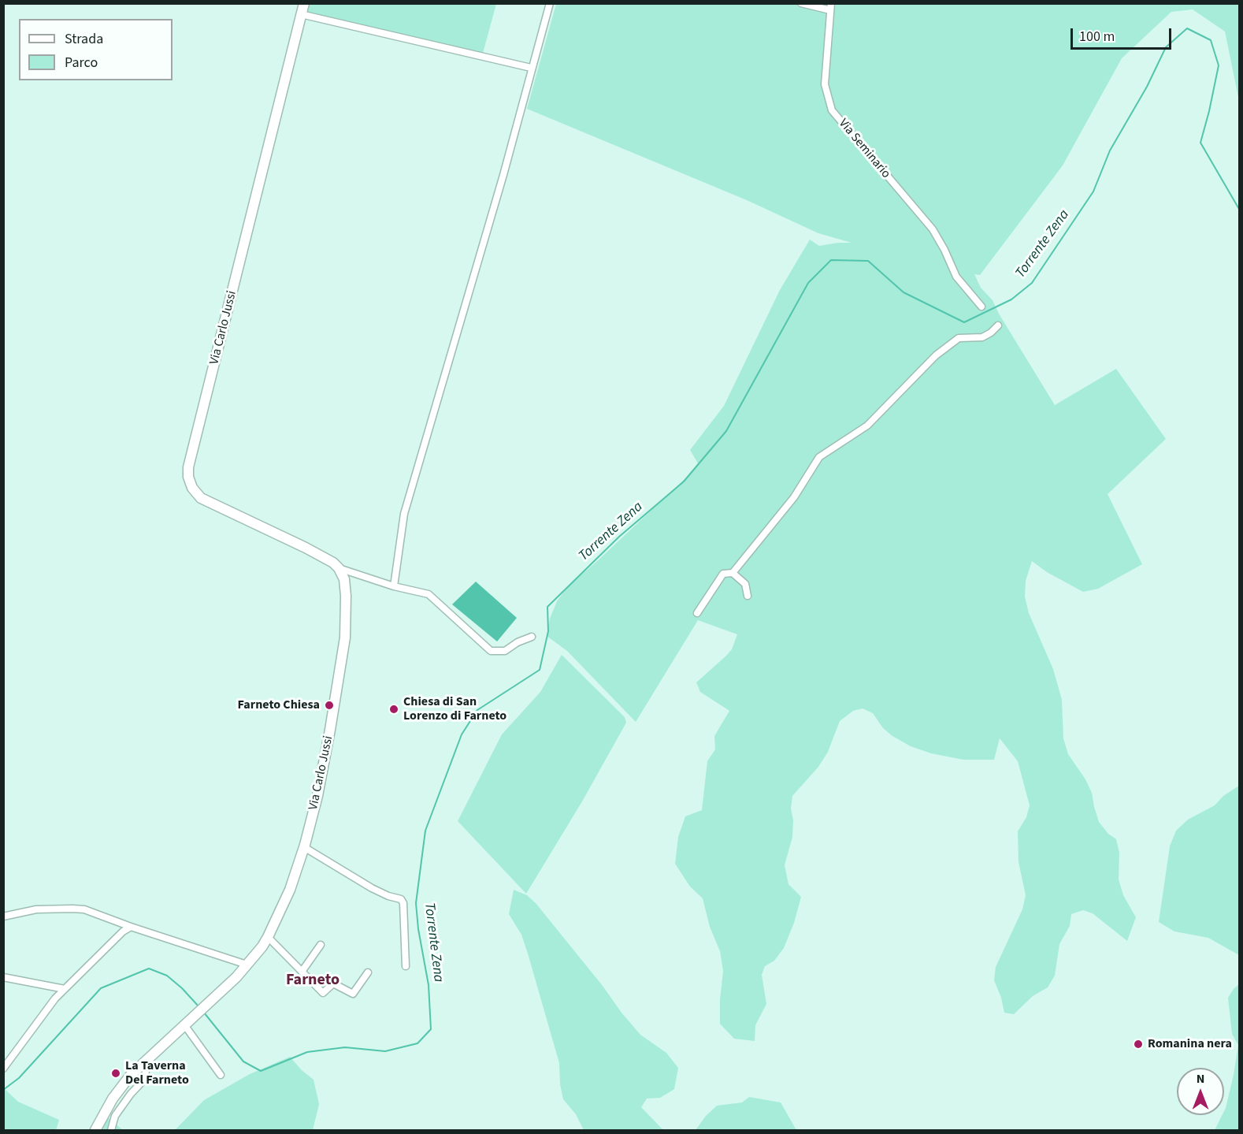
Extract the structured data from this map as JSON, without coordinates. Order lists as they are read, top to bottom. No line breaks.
{"streets":{"street":["Via Seminario","Via Carlo Jussi"]},"districts":["Farneto"],"water":["Torrente Zena"],"places":["Farneto Chiesa","Chiesa di San Lorenzo di Farneto","Romanina nera","La Taverna Del Farneto"],"legend":["Strada","Parco"],"scale_bar":"100 m","north":"top"}
